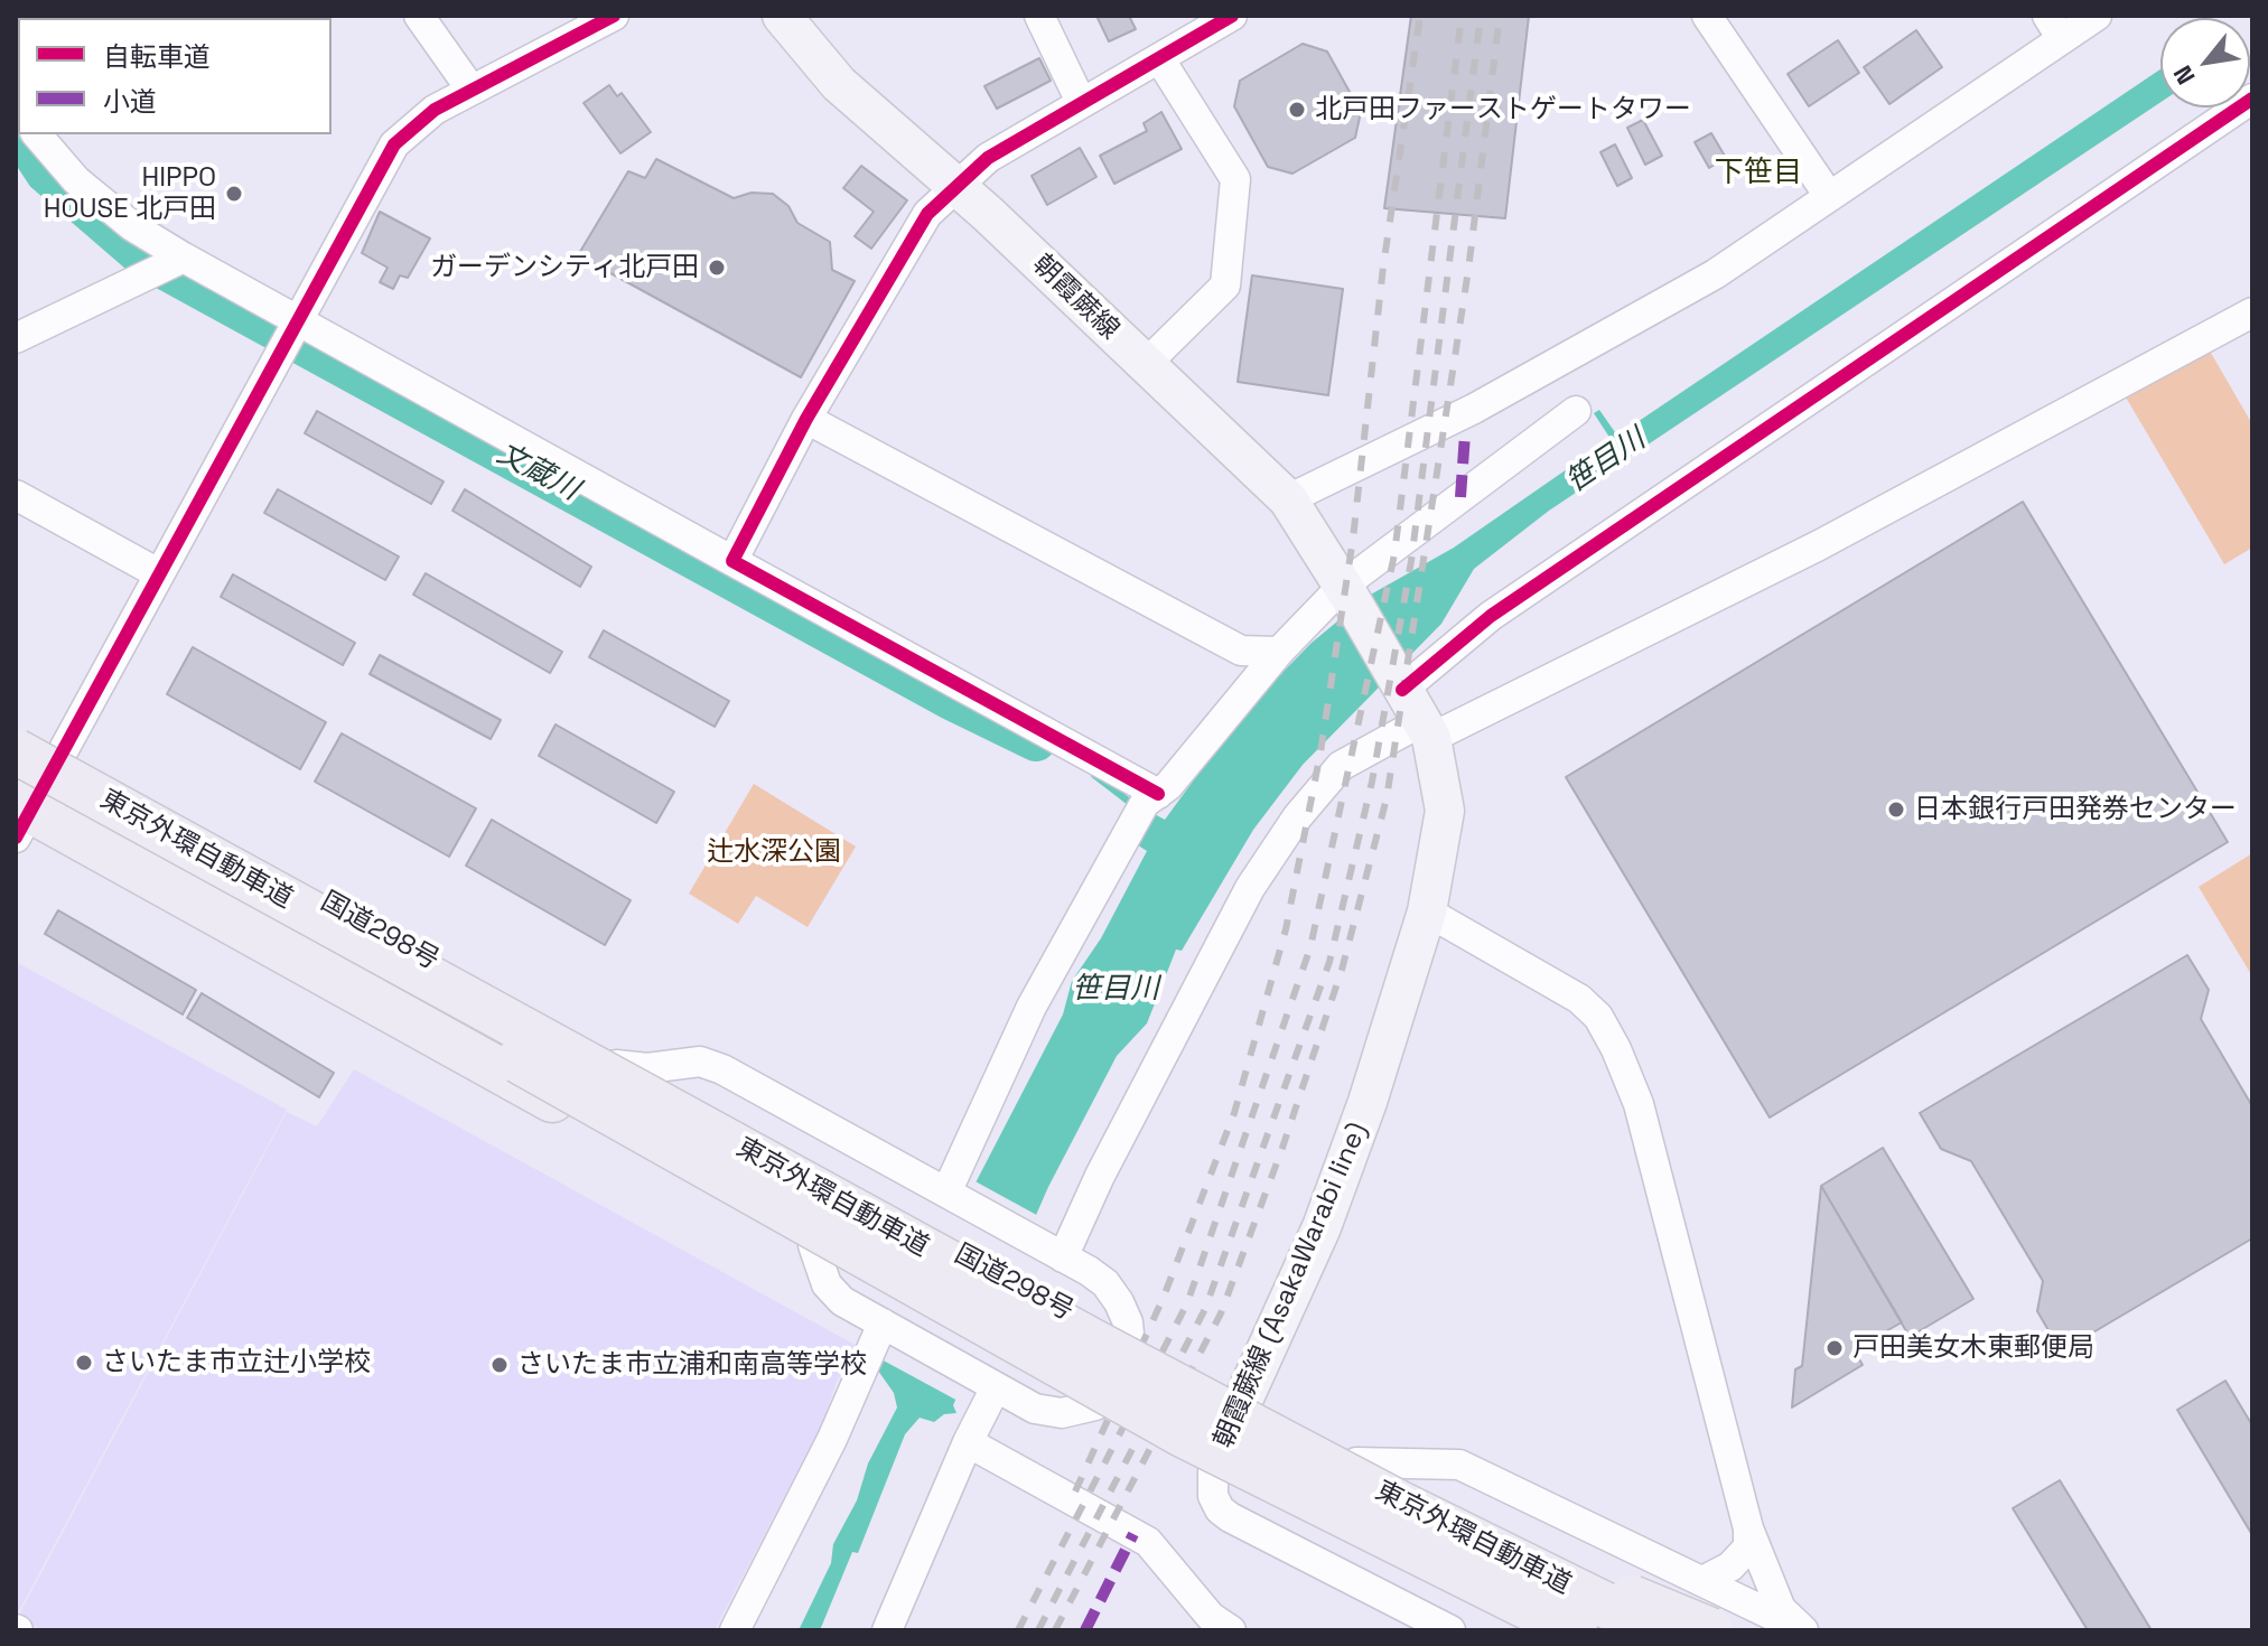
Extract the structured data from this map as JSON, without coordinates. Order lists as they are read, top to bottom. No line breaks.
{"streets":{"highway":["東京外環自動車道","国道298号"],"main road":["朝霞蕨線","朝霞蕨線 (AsakaWarabi line)"]},"crossings":[["朝霞蕨線","朝霞蕨線 (AsakaWarabi line)"],["国道298号","朝霞蕨線 (AsakaWarabi line)"]],"districts":["下笹目"],"water":["笹目川","文蔵川"],"parks":["辻水深公園"],"places":["北戸田ファーストゲートタワー","HIPPO HOUSE 北戸田","ガーデンシティ北戸田","日本銀行戸田発券センター","戸田美女木東郵便局","さいたま市立辻小学校","さいたま市立浦和南高等学校"],"legend":["自転車道","小道"],"north":"bottom left"}
